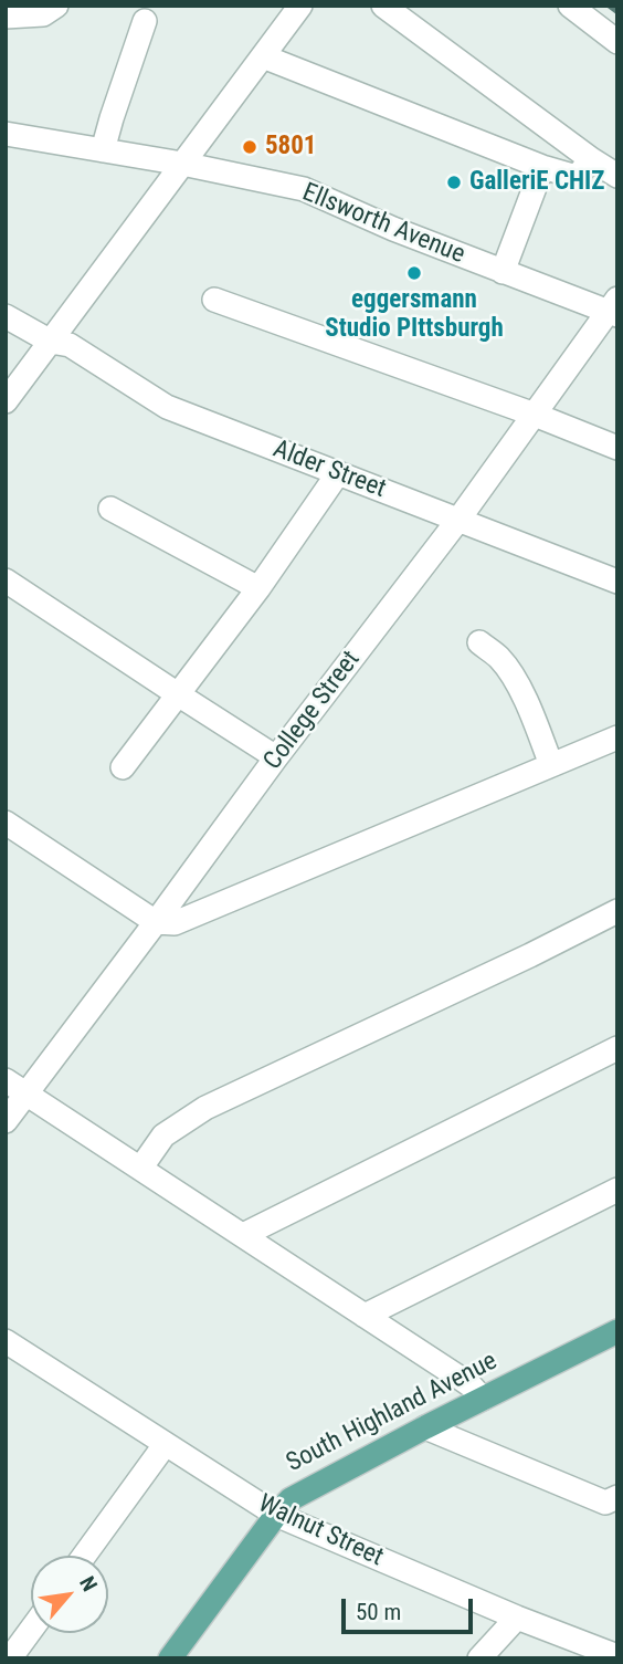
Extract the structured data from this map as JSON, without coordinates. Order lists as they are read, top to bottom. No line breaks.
{"streets":{"main road":["South Highland Avenue"],"street":["Ellsworth Avenue","Alder Street","College Street","Walnut Street"]},"crossings":[["Ellsworth Avenue","College Street"],["Alder Street","College Street"],["South Highland Avenue","Walnut Street"]],"places":["5801","GalleriE CHIZ","eggersmann Studio PIttsburgh"],"scale_bar":"50 m","north":"top right"}
